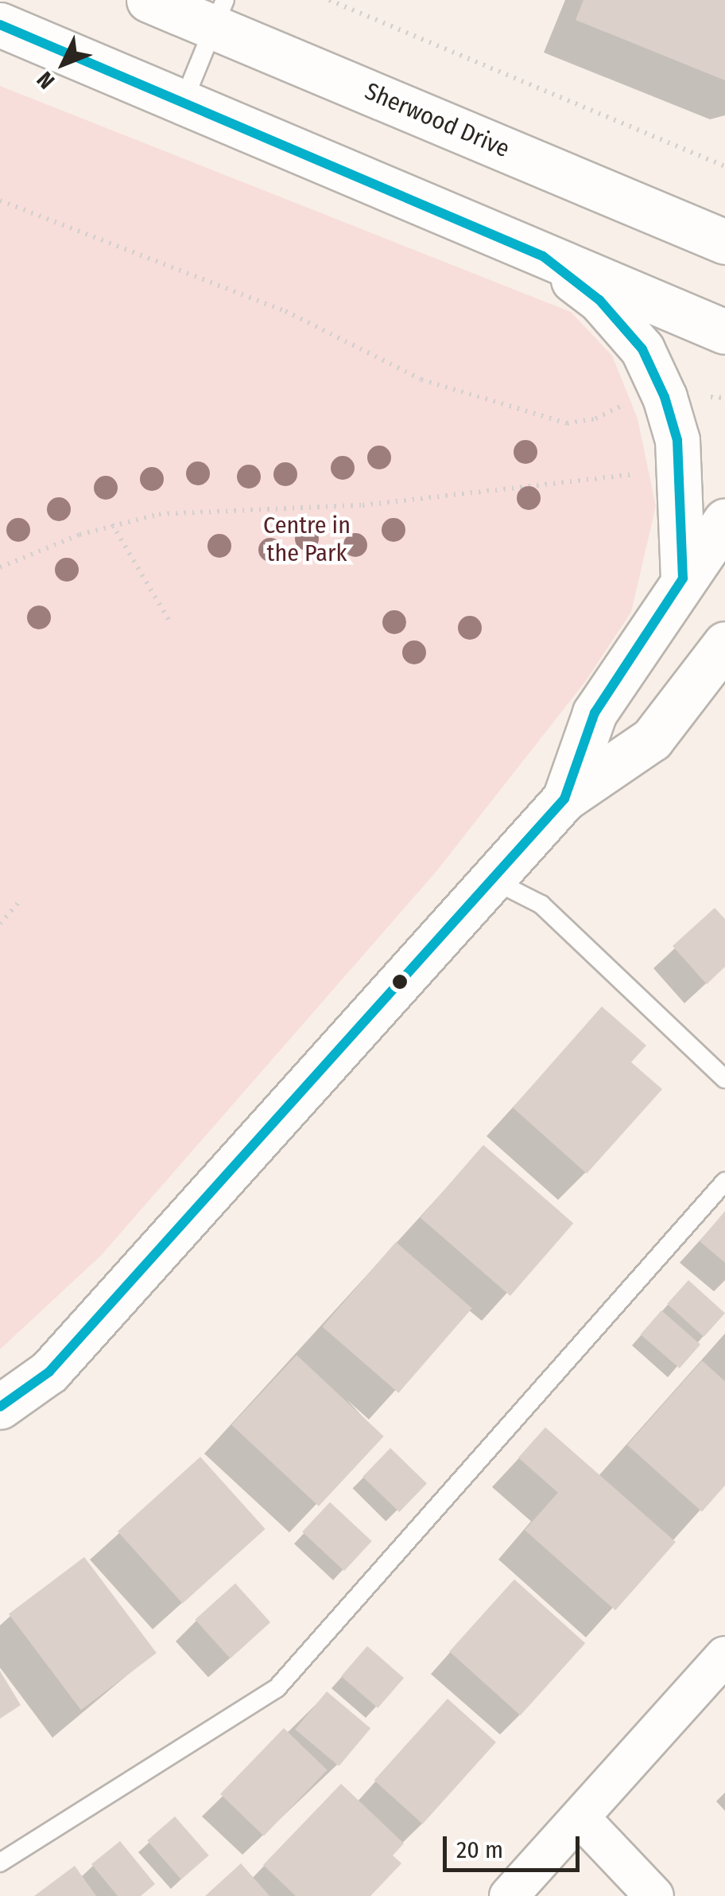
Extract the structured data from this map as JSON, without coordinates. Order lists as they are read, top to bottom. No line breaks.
{"streets":{"main road":["Sherwood Drive"]},"parks":["Centre in the Park"],"scale_bar":"20 m","north":"bottom left"}
